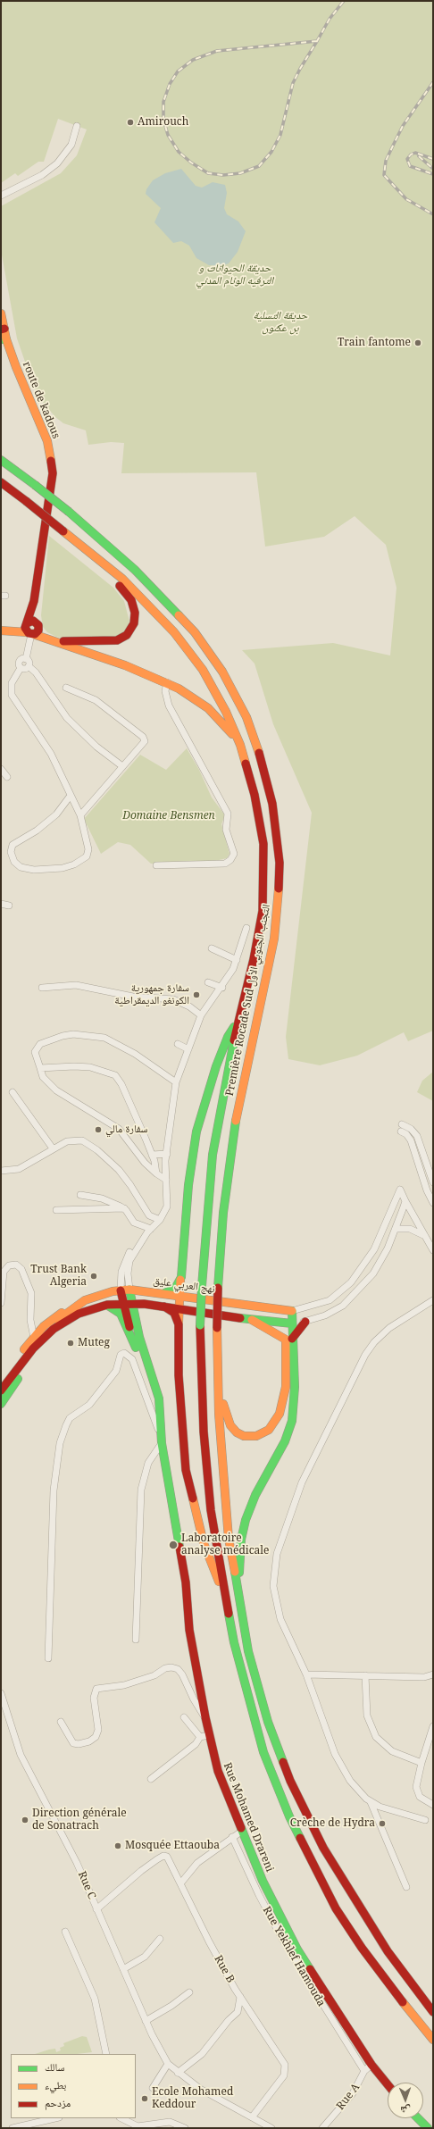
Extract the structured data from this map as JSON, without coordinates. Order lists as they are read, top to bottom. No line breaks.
{"streets":{"main road":["route de kadous","Première Rocade Sud التجنب الجنوبي الأول","نهج العربي عليق","Rue Mohamed Drareni"],"street":["Rue C","Rue Yekhlef Hamouda","Rue B","Rue A"]},"crossings":[["Rue Mohamed Drareni","Rue A"],["Rue C","Rue B"],["Rue Yekhlef Hamouda","Rue A"]],"parks":["حديقة الحيوانات و الترفيه الوئام المدني","حديقة التسلية بن عكنون","Domaine Bensmen"],"places":["Amirouch","Train fantome","سفارة جمهورية الكونغو الديمقراطية","سفارة مالي","Trust Bank Algeria","Muteg","Laboratoire analyse médicale","Direction générale de Sonatrach","Crèche de Hydra","Mosquée Ettaouba","Ecole Mohamed Keddour"],"legend":["سالك","بطيء","مزدحم"],"north":"bottom"}
